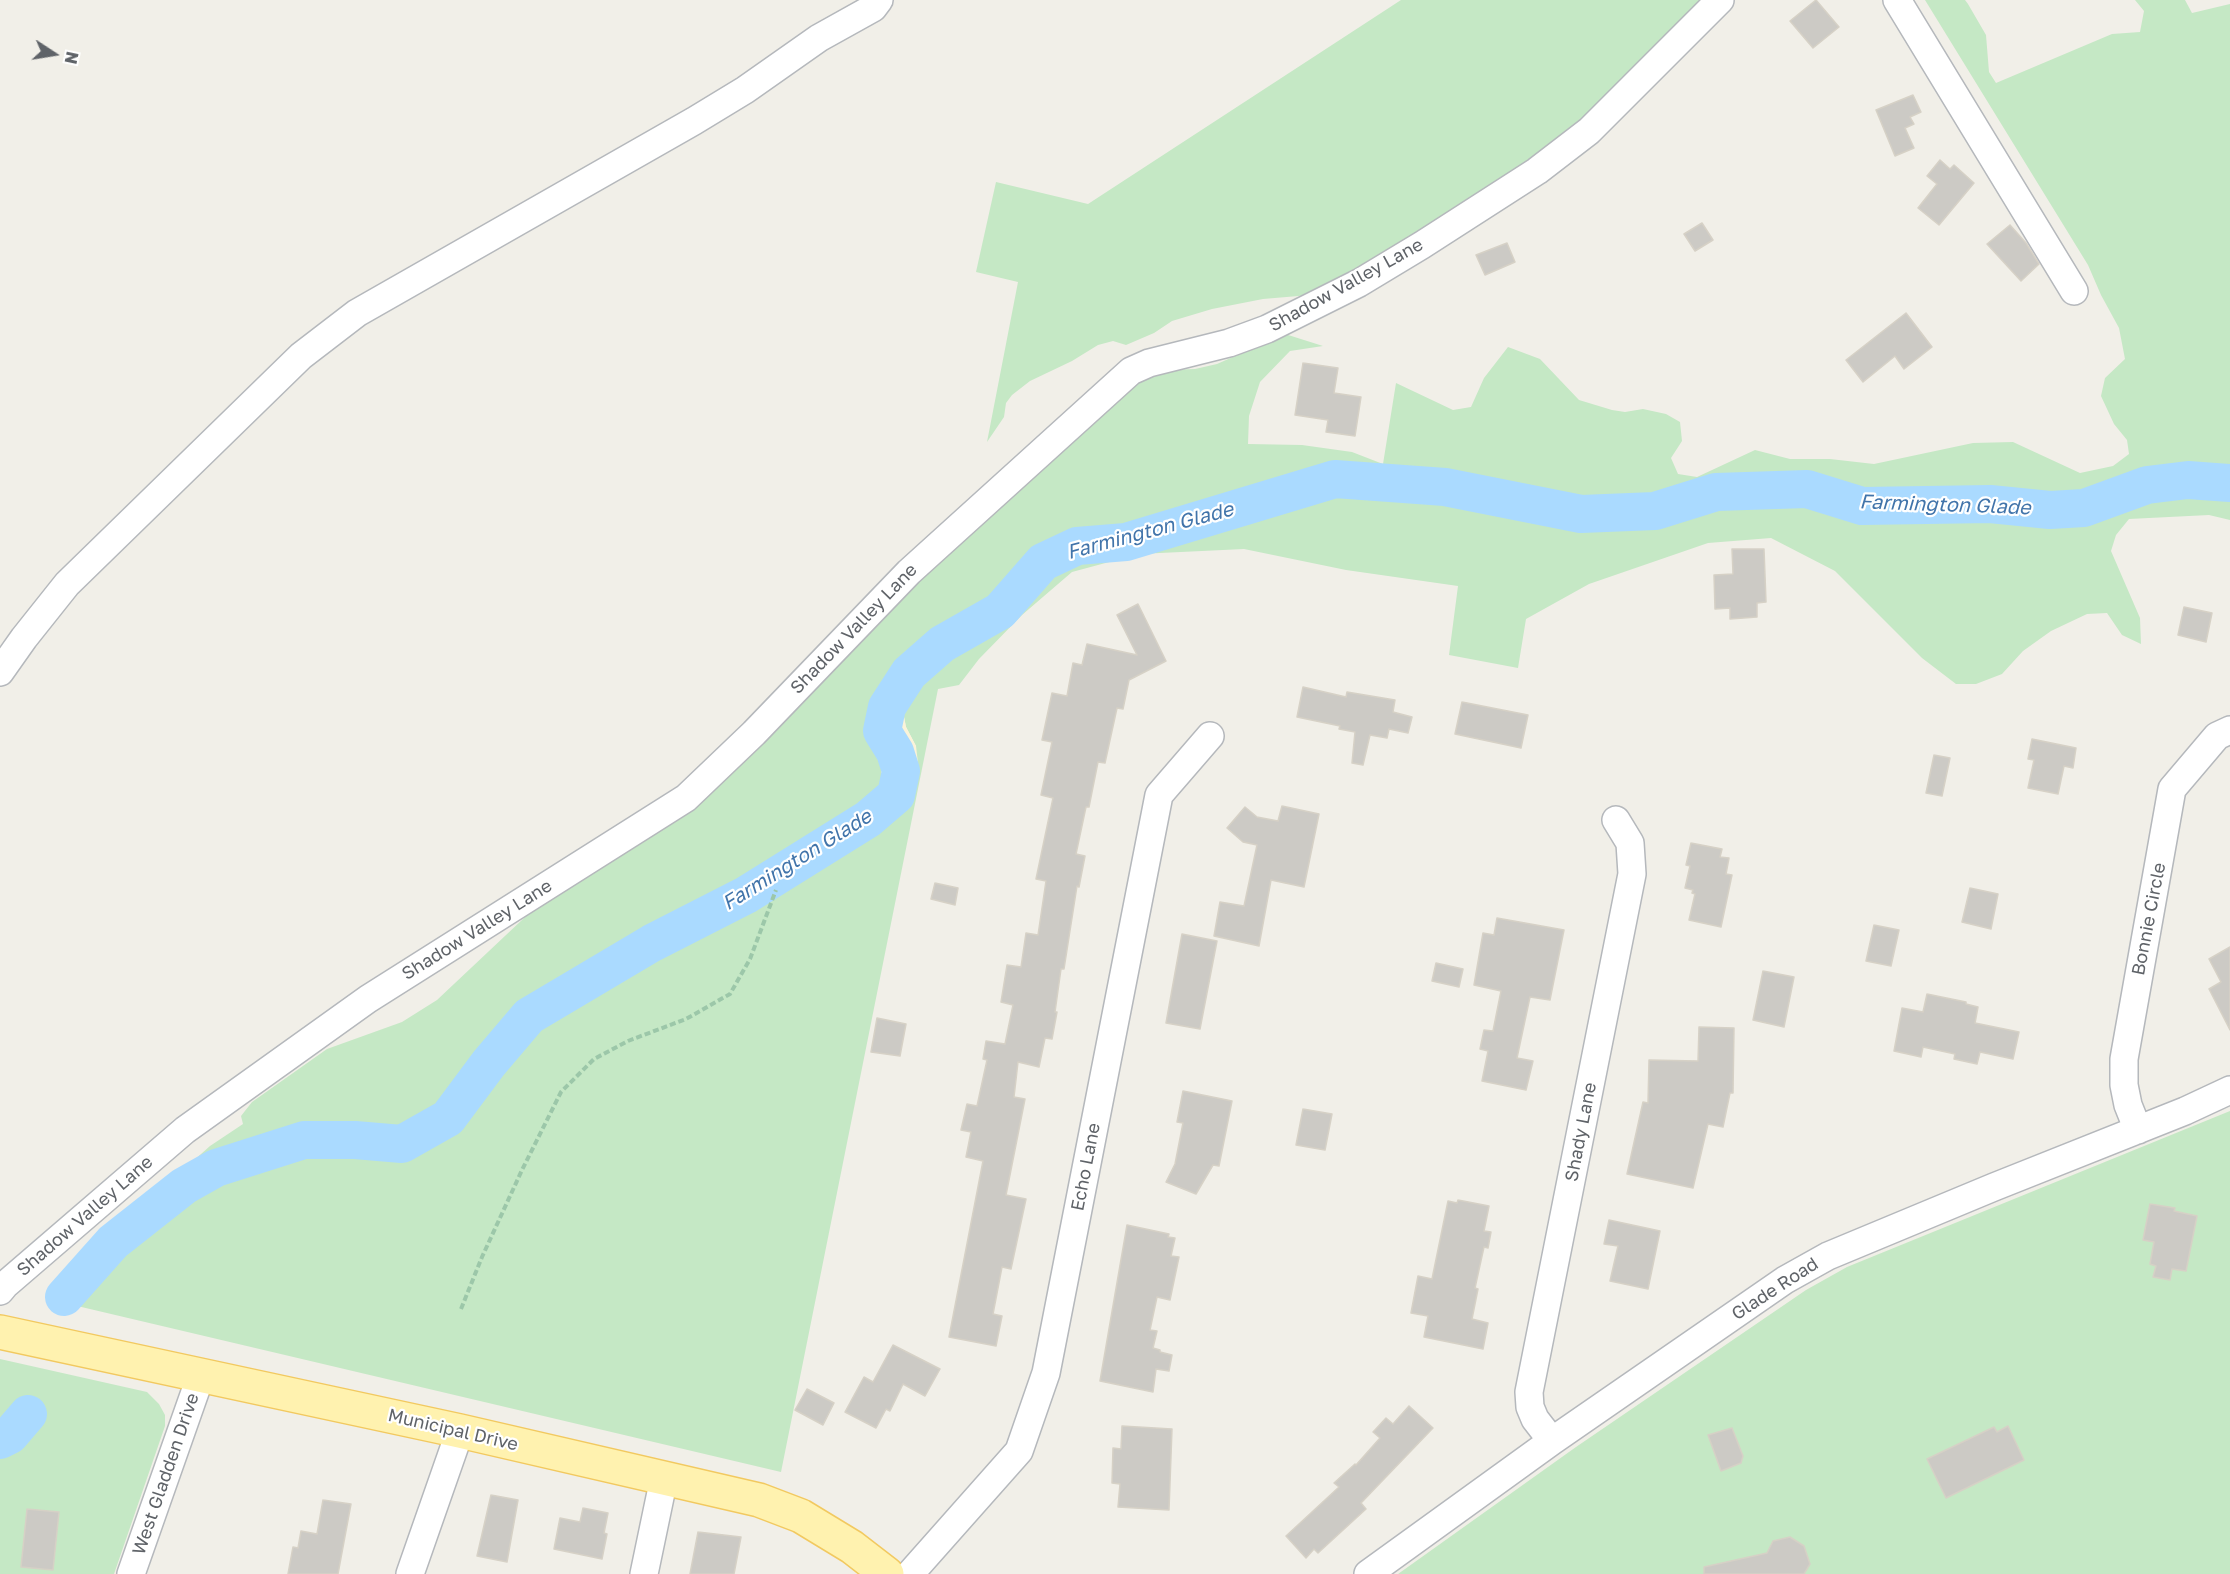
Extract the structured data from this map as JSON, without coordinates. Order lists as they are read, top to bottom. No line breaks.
{"streets":{"main road":["Municipal Drive"],"street":["Shadow Valley Lane","Bonnie Circle","Shady Lane","Echo Lane","Glade Road","West Gladden Drive"]},"crossings":[["Bonnie Circle","Glade Road"],["Shady Lane","Glade Road"],["Municipal Drive","West Gladden Drive"]],"water":["Farmington Glade"],"north":"right"}
